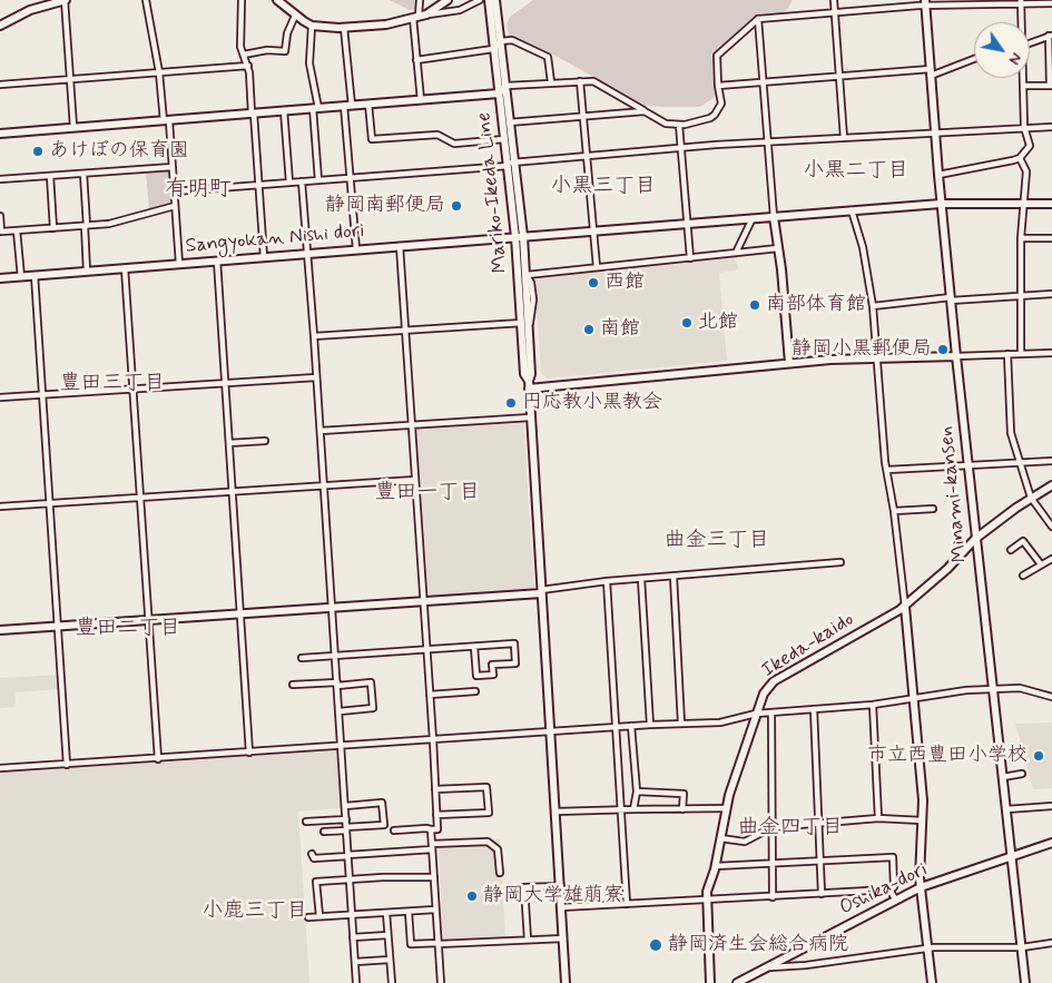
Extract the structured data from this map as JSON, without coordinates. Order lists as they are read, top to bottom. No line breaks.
{"streets":{"street":["Mariko-Ikeda Line","Sangyokan Nishi dori","Minami-kansen","Ikeda-kaido","Oshika-dori"]},"crossings":[["Mariko-Ikeda Line","Sangyokan Nishi dori"],["Sangyokan Nishi dori","Minami-kansen"],["Minami-kansen","Ikeda-kaido"],["Minami-kansen","Oshika-dori"]],"districts":["小黒二丁目","小黒三丁目","有明町","豊田三丁目","豊田一丁目","曲金三丁目","豊田二丁目","曲金四丁目","小鹿三丁目"],"places":["あけぼの保育園","静岡南郵便局","西館","南部体育館","北館","南館","静岡小黒郵便局","円応教小黒教会","市立西豊田小学校","静岡大学雄萠寮","静岡済生会総合病院"],"north":"bottom right"}
